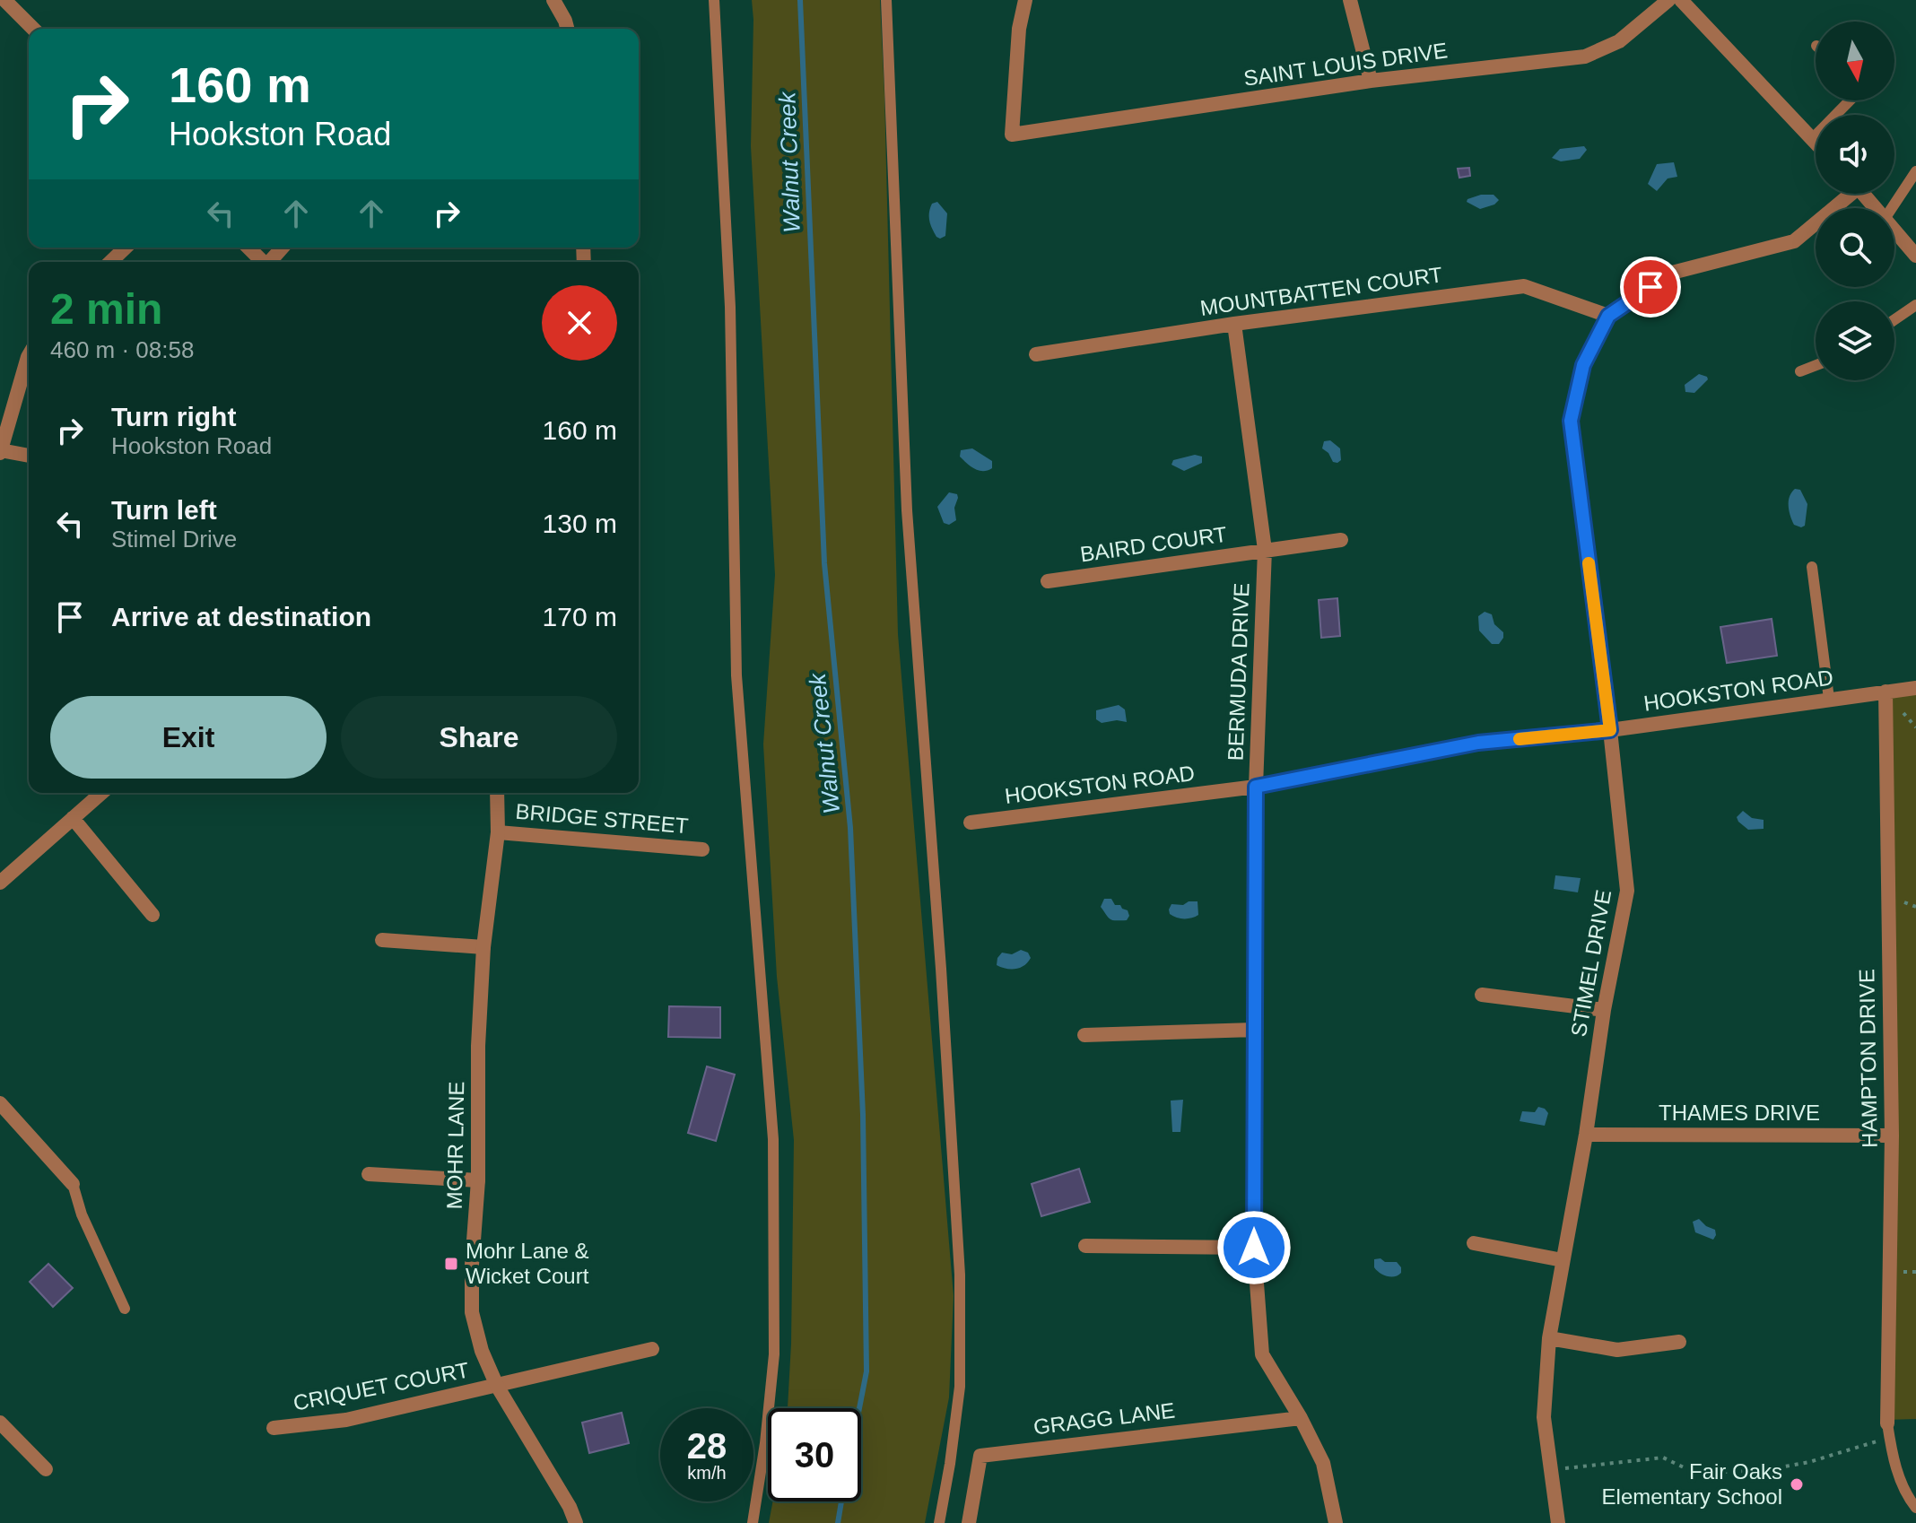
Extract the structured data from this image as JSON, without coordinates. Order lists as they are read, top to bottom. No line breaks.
{"streets":{"street":["SAINT LOUIS DRIVE","MOUNTBATTEN COURT","BAIRD COURT","BERMUDA DRIVE","HOOKSTON ROAD","BRIDGE STREET","STIMEL DRIVE","HAMPTON DRIVE","THAMES DRIVE","MOHR LANE","CRIQUET COURT","GRAGG LANE"]},"crossings":[["MOUNTBATTEN COURT","BERMUDA DRIVE"],["MOUNTBATTEN COURT","STIMEL DRIVE"],["BAIRD COURT","BERMUDA DRIVE"],["BERMUDA DRIVE","HOOKSTON ROAD"],["BERMUDA DRIVE","GRAGG LANE"],["HOOKSTON ROAD","STIMEL DRIVE"],["HOOKSTON ROAD","HAMPTON DRIVE"],["BRIDGE STREET","MOHR LANE"],["STIMEL DRIVE","THAMES DRIVE"],["HAMPTON DRIVE","THAMES DRIVE"],["MOHR LANE","CRIQUET COURT"]],"water":["Walnut Creek"],"places":{"transit":["Mohr Lane & Wicket Court"],"other":["Fair Oaks Elementary School"]},"north":"bottom","page":{"turn":["160 m","Hookston Road"],"heading":["2 min","460 m · 08:58"],"list":[{"name":"Turn right","note":"Hookston Road","value":"160 m"},{"name":"Turn left","note":"Stimel Drive","value":"130 m"},{"name":"Arrive at destination","value":"170 m"}],"buttons":["Exit","Share"],"speed":"28 km/h","limit":"30"}}
